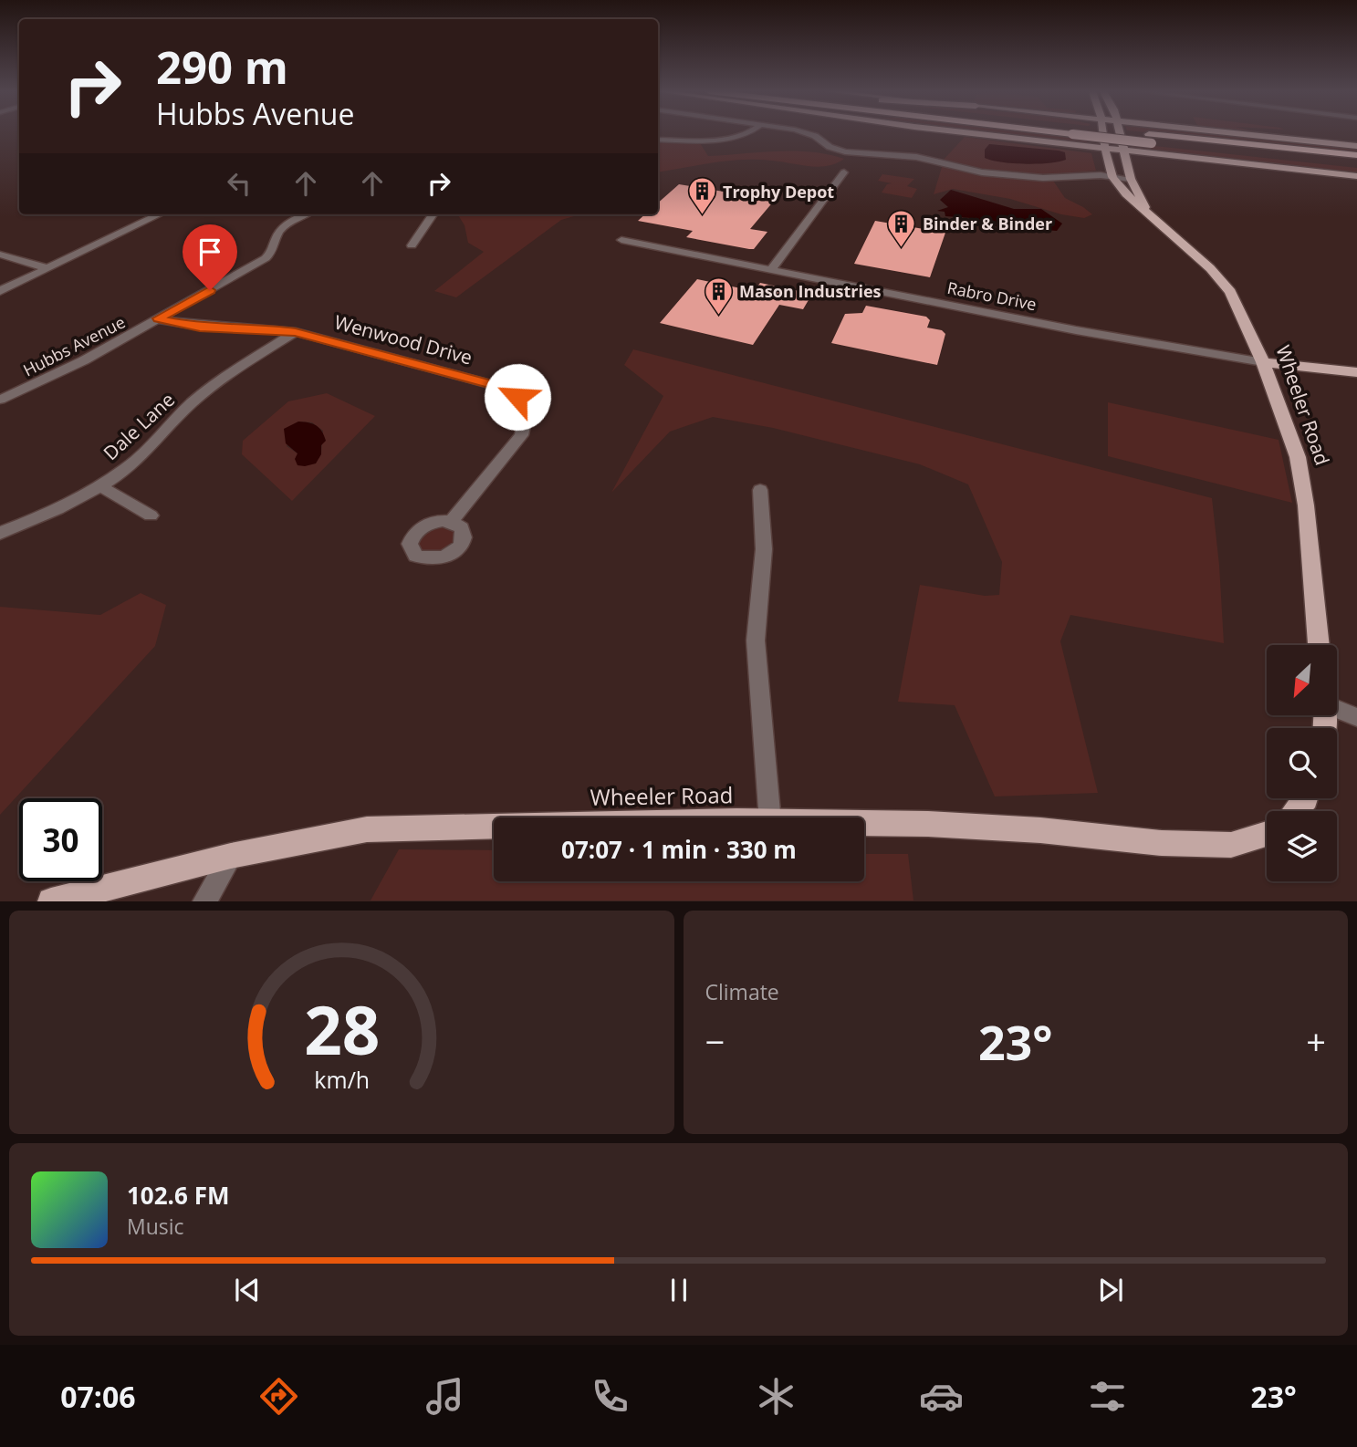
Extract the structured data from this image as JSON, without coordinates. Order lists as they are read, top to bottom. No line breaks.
{"streets":{"main road":["Rabro Drive","Wheeler Road"],"street":["Wenwood Drive","Hubbs Avenue","Dale Lane"]},"crossings":[["Rabro Drive","Wheeler Road"],["Wenwood Drive","Hubbs Avenue"],["Wenwood Drive","Dale Lane"]],"places":{"building":["Trophy Depot","Binder & Binder","Mason Industries"]},"north":"bottom left","page":{"turn":["290 m","Hubbs Avenue"],"limit":"30","trip":"07:07 · 1 min · 330 m","tile":"Climate","heat":["−","23°","+"],"song":["102.6 FM","Music"],"tabs":["07:06","23°"],"gauge":["28","km/h"]}}
